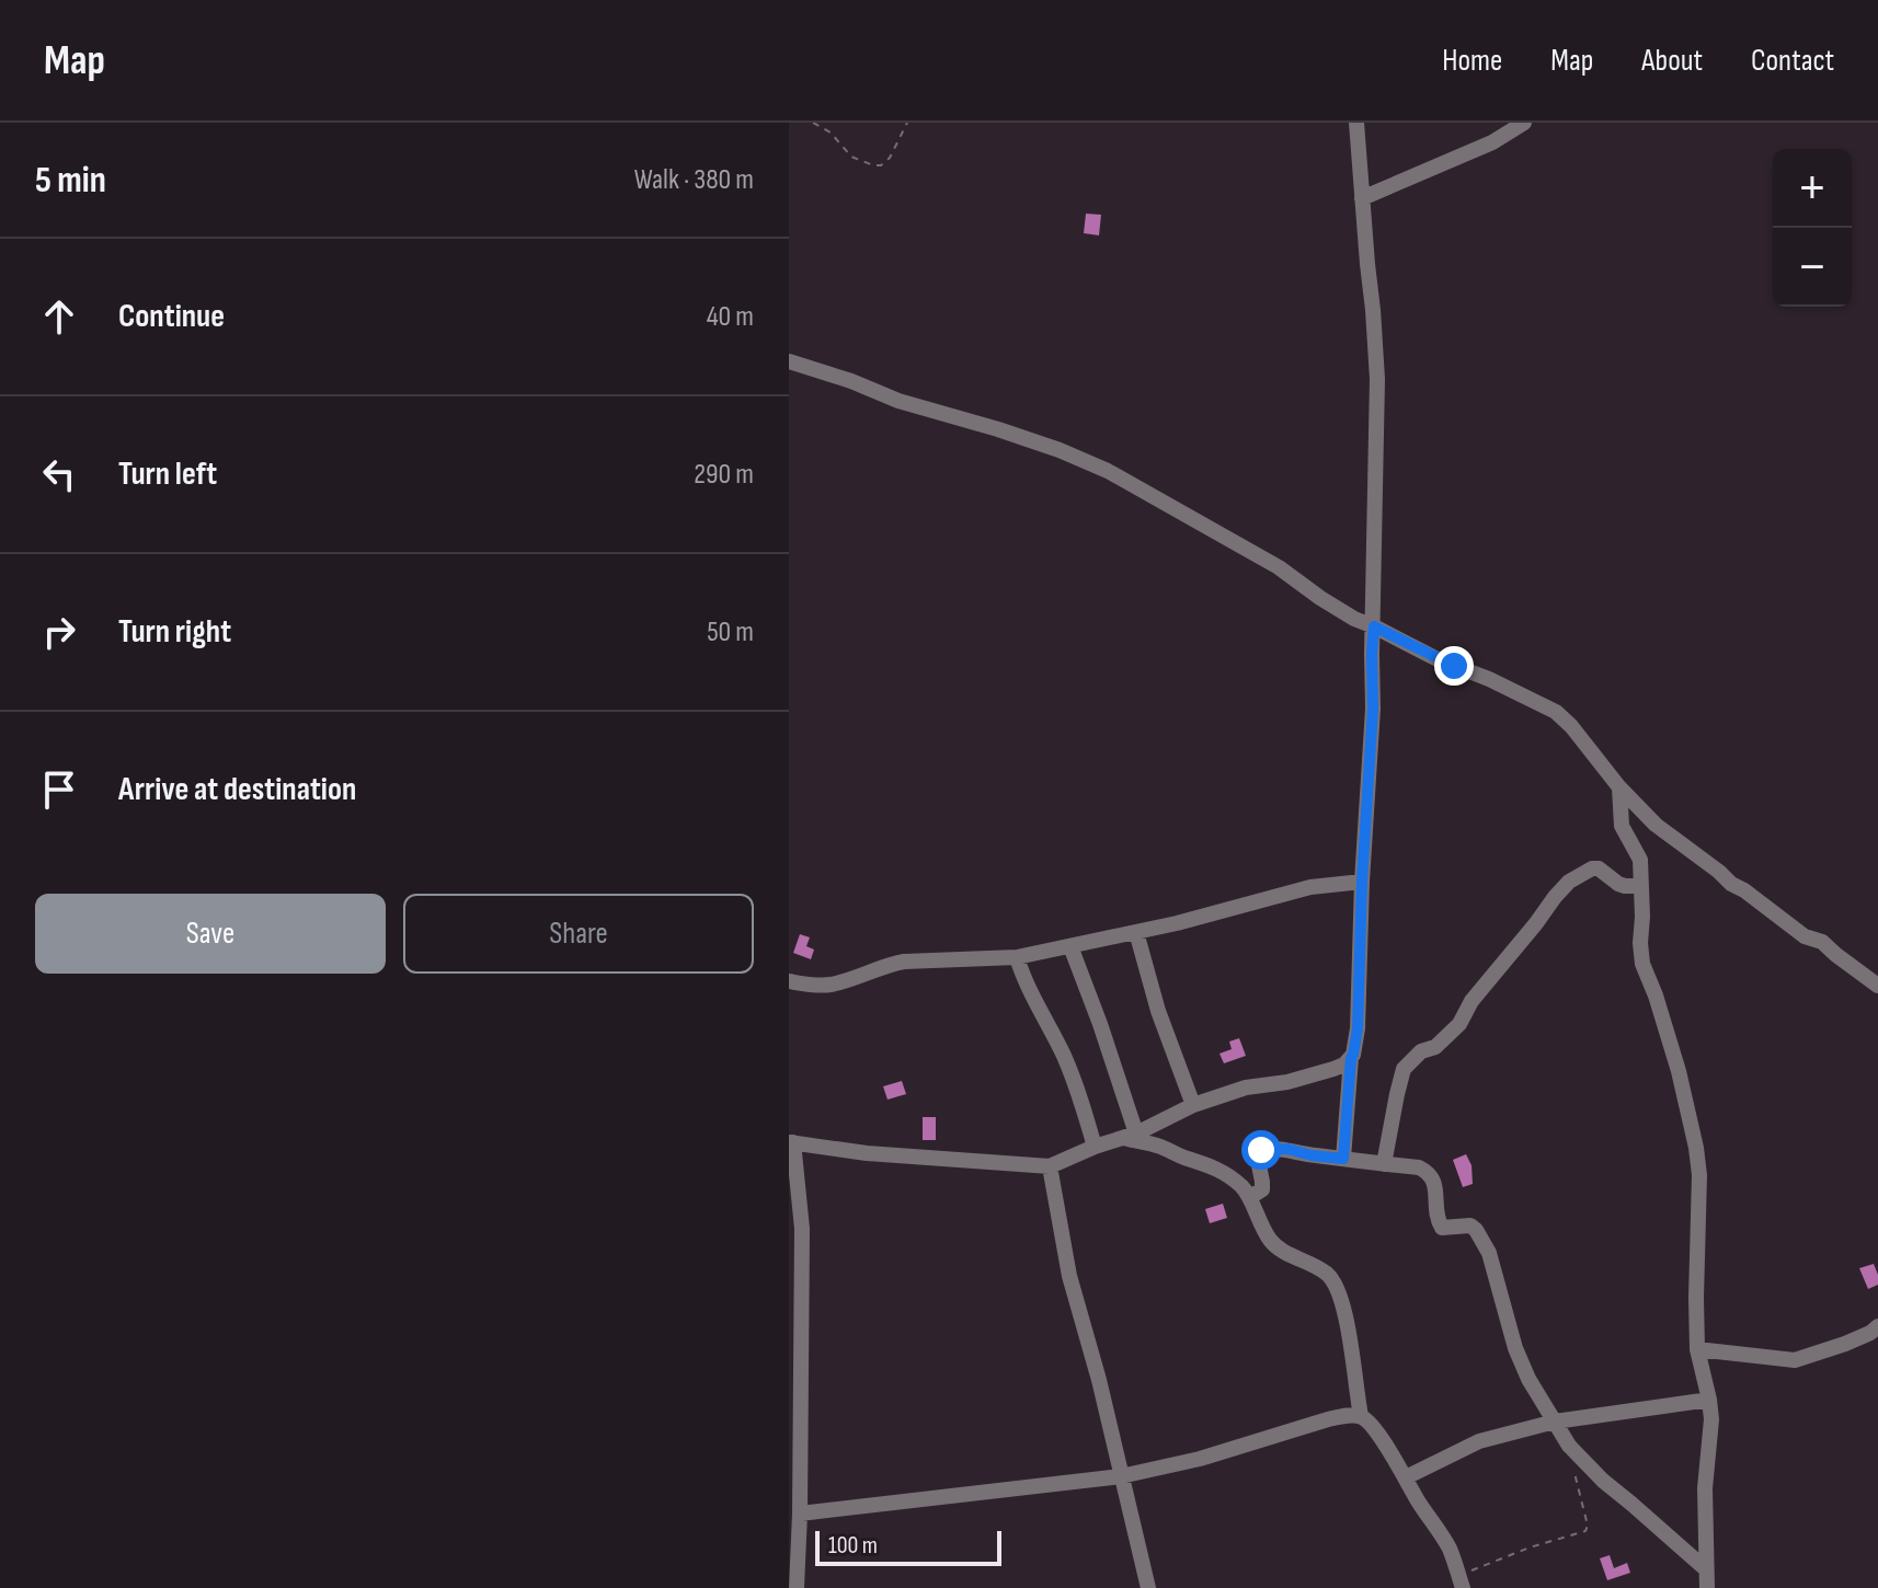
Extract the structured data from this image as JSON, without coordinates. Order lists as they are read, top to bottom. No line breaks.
{"scale_bar":"100 m","page":{"header":"Map","nav":["Home","Map","About","Contact"],"heading":["5 min","Walk · 380 m"],"map_buttons":["+","−"],"list":[["Continue","40 m"],["Turn left","290 m"],["Turn right","50 m"],"Arrive at destination"],"buttons":["Save","Share"],"scale":"100 m"}}
